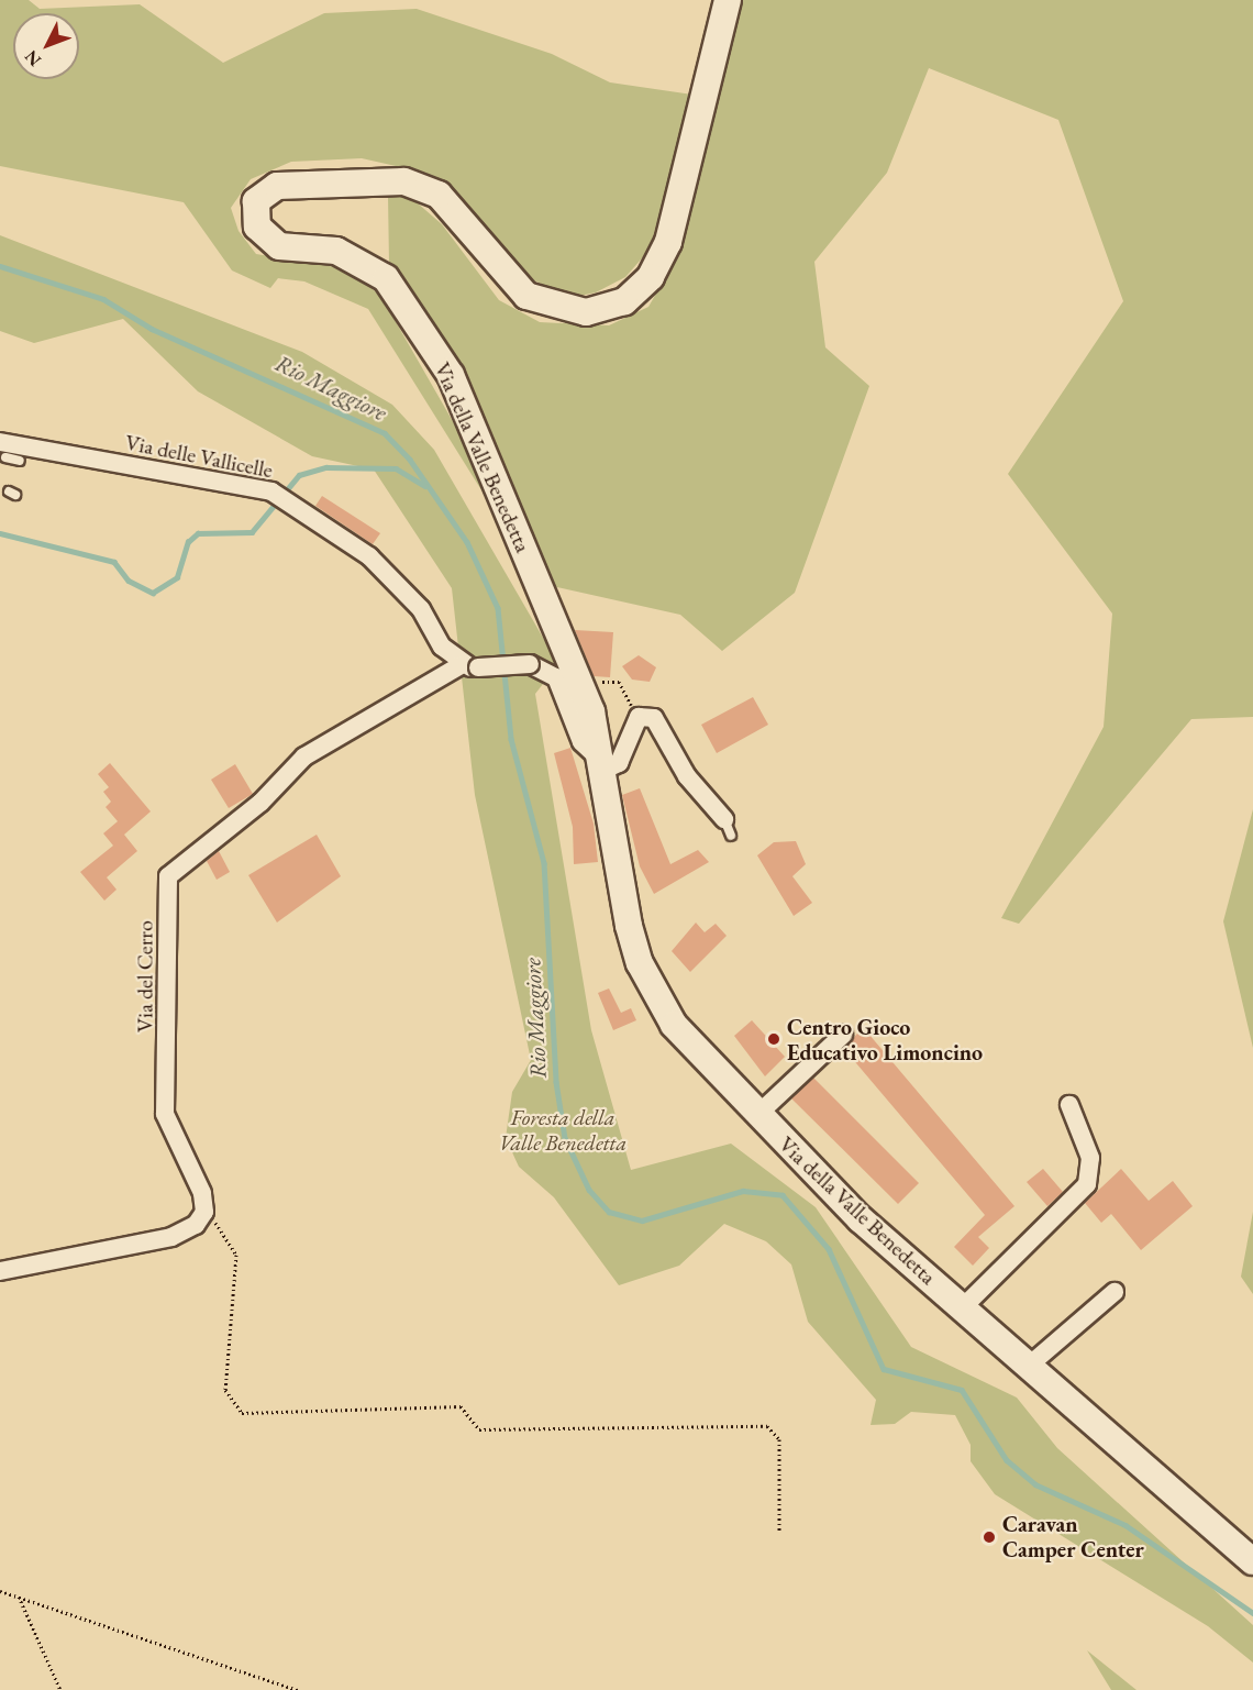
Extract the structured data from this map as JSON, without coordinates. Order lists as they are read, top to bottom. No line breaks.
{"streets":{"main road":["Via della Valle Benedetta"],"street":["Via delle Vallicelle","Via del Cerro"]},"crossings":[["Via delle Vallicelle","Via del Cerro"]],"water":["Rio Maggiore"],"parks":["Foresta della Valle Benedetta"],"places":["Centro Gioco Educativo Limoncino","Caravan Camper Center"],"north":"bottom left"}
